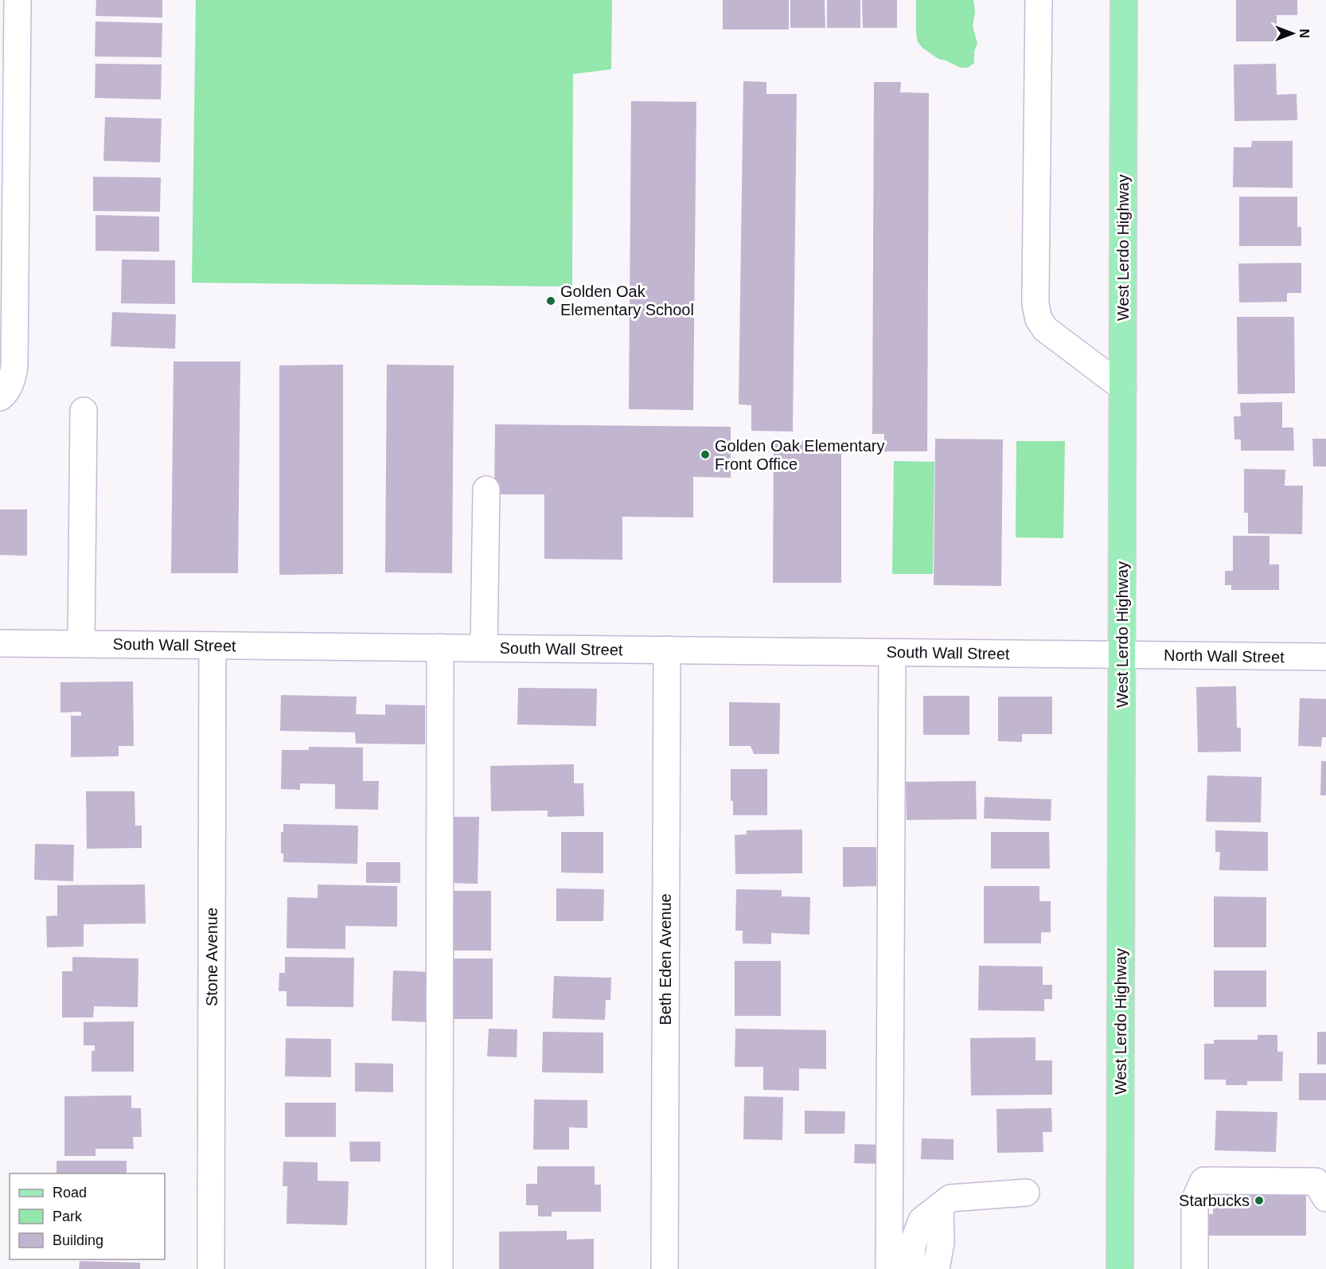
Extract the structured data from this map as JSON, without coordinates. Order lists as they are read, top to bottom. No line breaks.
{"streets":{"main road":["West Lerdo Highway"],"street":["South Wall Street","North Wall Street","Stone Avenue","Beth Eden Avenue"]},"crossings":[["West Lerdo Highway","South Wall Street"],["West Lerdo Highway","North Wall Street"],["South Wall Street","North Wall Street"],["South Wall Street","Stone Avenue"],["South Wall Street","Beth Eden Avenue"]],"places":["Golden Oak Elementary School","Golden Oak Elementary Front Office","Starbucks"],"legend":["Road","Park","Building"],"north":"right"}
